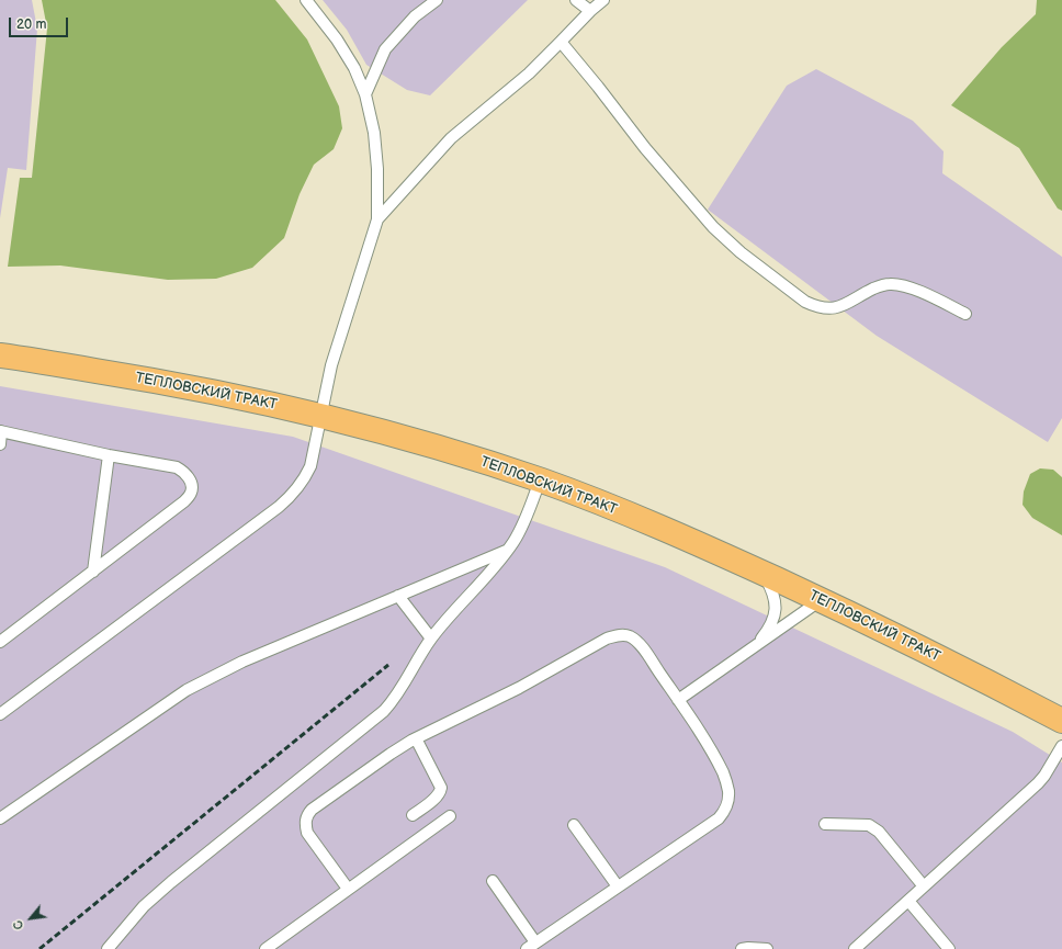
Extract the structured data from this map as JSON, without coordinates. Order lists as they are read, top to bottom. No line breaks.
{"streets":{"main road":["ТЕПЛОВСКИЙ ТРАКТ"]},"scale_bar":"20 m","north":"bottom left"}
